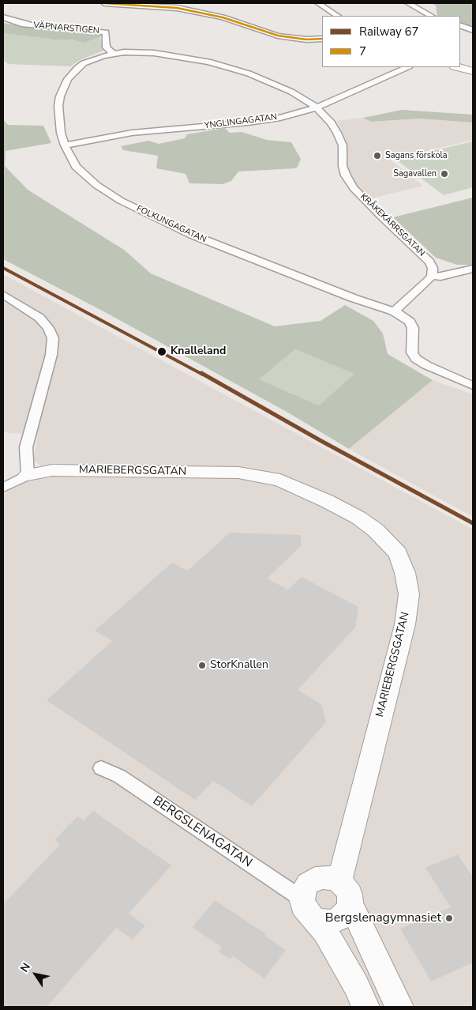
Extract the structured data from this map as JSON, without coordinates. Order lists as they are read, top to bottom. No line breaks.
{"streets":{"street":["VÄPNARSTIGEN","YNGLINGAGATAN","FOLKUNGAGATAN","KRÅKEKÄRRSGATAN","MARIEBERGSGATAN","BERGSLENAGATAN"]},"crossings":[["VÄPNARSTIGEN","KRÅKEKÄRRSGATAN"],["YNGLINGAGATAN","FOLKUNGAGATAN"],["YNGLINGAGATAN","KRÅKEKÄRRSGATAN"],["FOLKUNGAGATAN","KRÅKEKÄRRSGATAN"],["MARIEBERGSGATAN","BERGSLENAGATAN"]],"places":["Sagans förskola","Sagavallen","Knalleland","StorKnallen","Bergslenagymnasiet"],"lines":["transit line 7","rail line 67"],"legend":["Railway 67","7"],"north":"top left"}
